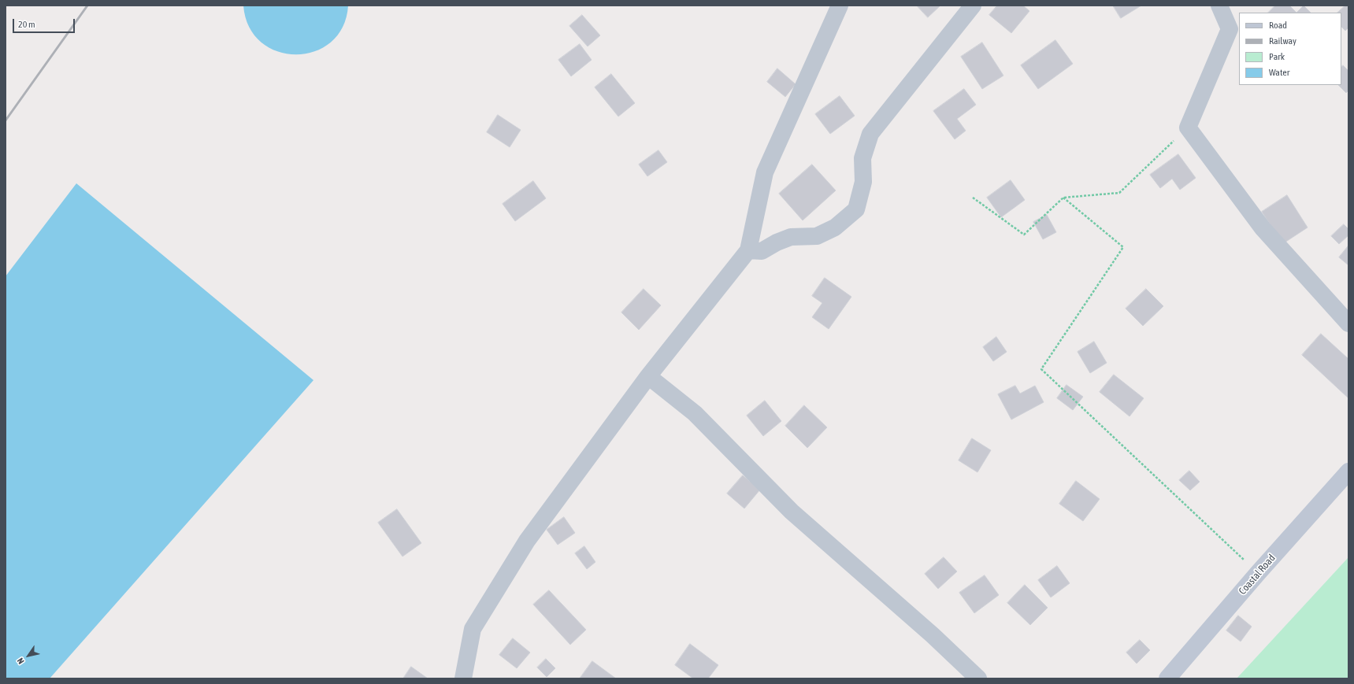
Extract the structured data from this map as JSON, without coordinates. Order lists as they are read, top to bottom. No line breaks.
{"streets":{"main road":["Coastal Road"]},"legend":["Road","Railway","Park","Water"],"scale_bar":"20 m","north":"bottom left"}
